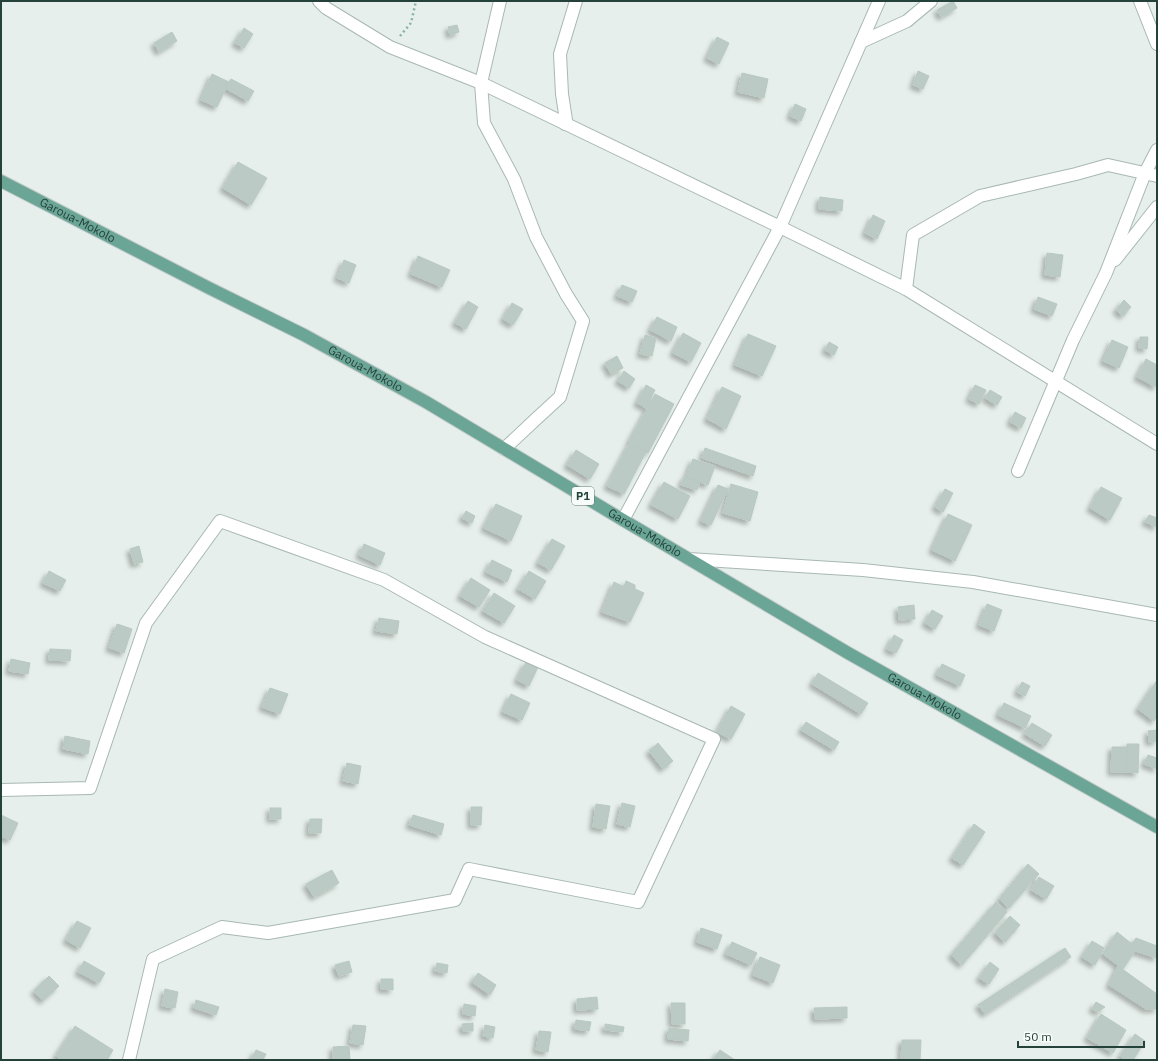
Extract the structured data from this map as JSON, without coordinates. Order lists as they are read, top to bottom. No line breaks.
{"streets":{"main road":["Garoua-Mokolo","P1"]},"scale_bar":"50 m"}
